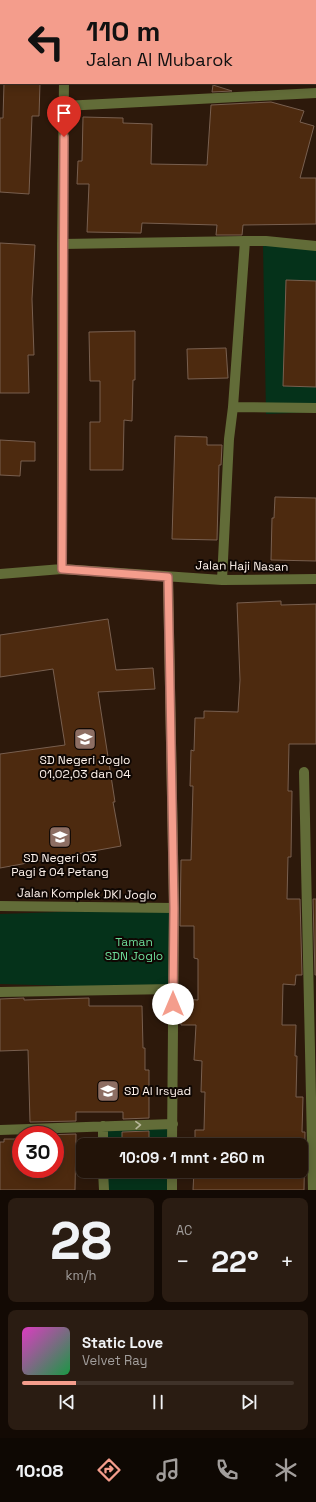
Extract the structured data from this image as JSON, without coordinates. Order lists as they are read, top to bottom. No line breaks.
{"streets":{"street":["Jalan Haji Nasan","Jalan Komplek DKI Joglo"]},"parks":["Taman SDN Joglo"],"places":{"school or university":["SD Negeri Joglo 01,02,03 dan 04","SD Negeri 03 Pagi & 04 Petang","SD Al Irsyad"]},"page":{"turn":["110 m","Jalan Al Mubarok"],"limit":"30","trip":"10:09 · 1 mnt · 260 m","tile":[["28","km/h"],"AC"],"heat":["−","22°","+"],"song":["Static Love","Velvet Ray"],"tabs":"10:08"}}
